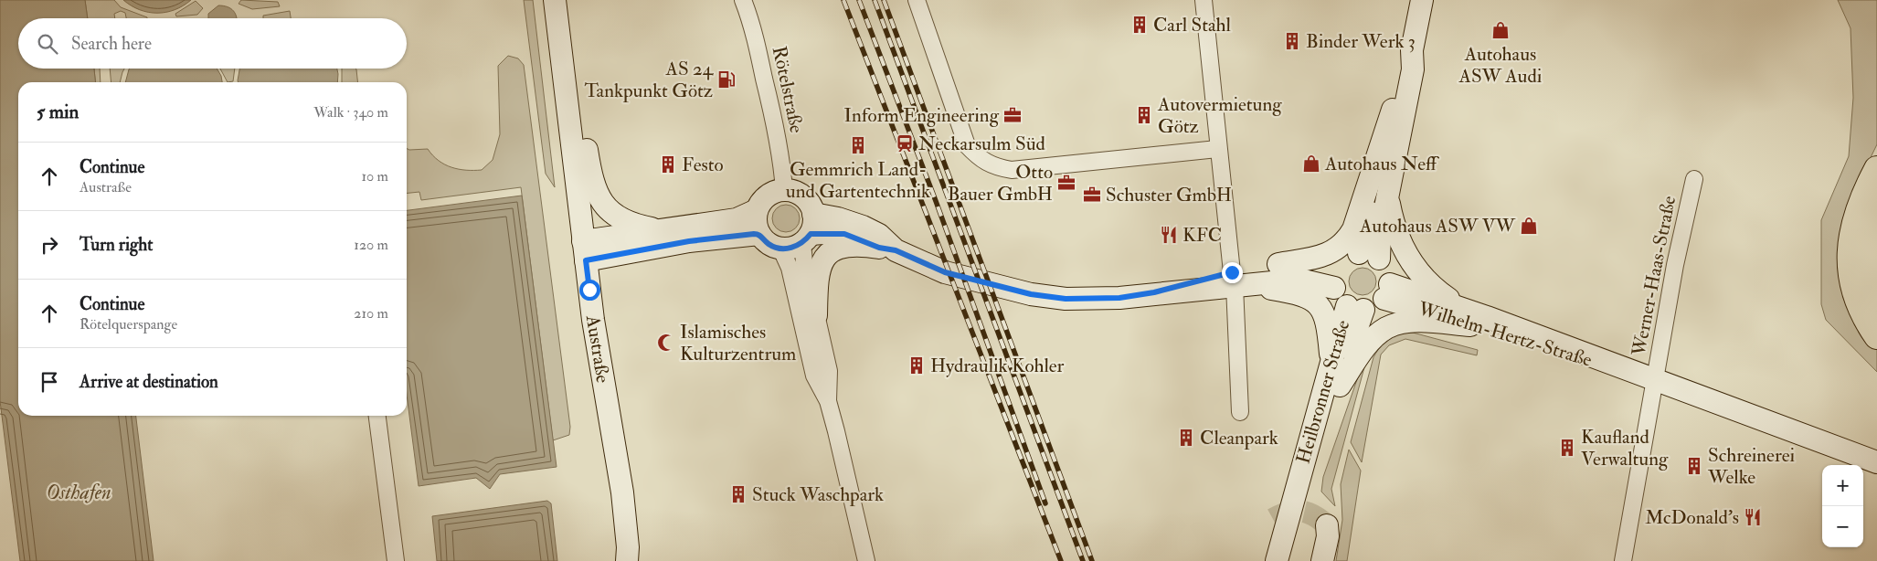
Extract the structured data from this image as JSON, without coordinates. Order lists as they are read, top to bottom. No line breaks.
{"streets":{"main road":["Wilhelm-Hertz-Straße","Austraße","Heilbronner Straße"],"street":["Rötelstraße","Werner-Haas-Straße"]},"crossings":[["Werner-Haas-Straße","Wilhelm-Hertz-Straße"],["Wilhelm-Hertz-Straße","Heilbronner Straße"]],"water":["Osthafen"],"places":{"building":["Carl Stahl","Binder Werk 3","Autovermietung Götz","Gemmrich Land- und Gartentechnik","Festo","Hydraulik Kohler","Cleanpark","Kaufland Verwaltung","Schreinerei Welke","Stuck Waschpark"],"shop":["Autohaus ASW Audi","Autohaus Neff","Autohaus ASW VW"],"fuel station":["AS 24 Tankpunkt Götz"],"office":["Inform Engineering","Otto Bauer GmbH","Schuster GmbH"],"station":["Neckarsulm Süd"],"restaurant":["KFC","McDonald's"],"mosque":["Islamisches Kulturzentrum"]},"page":{"search":"Search here","heading":["5 min","Walk · 340 m"],"list":[["Continue","Austraße","10 m"],["Turn right","120 m"],["Continue","Rötelquerspange","210 m"],"Arrive at destination"],"map_buttons":["+","−"]}}
